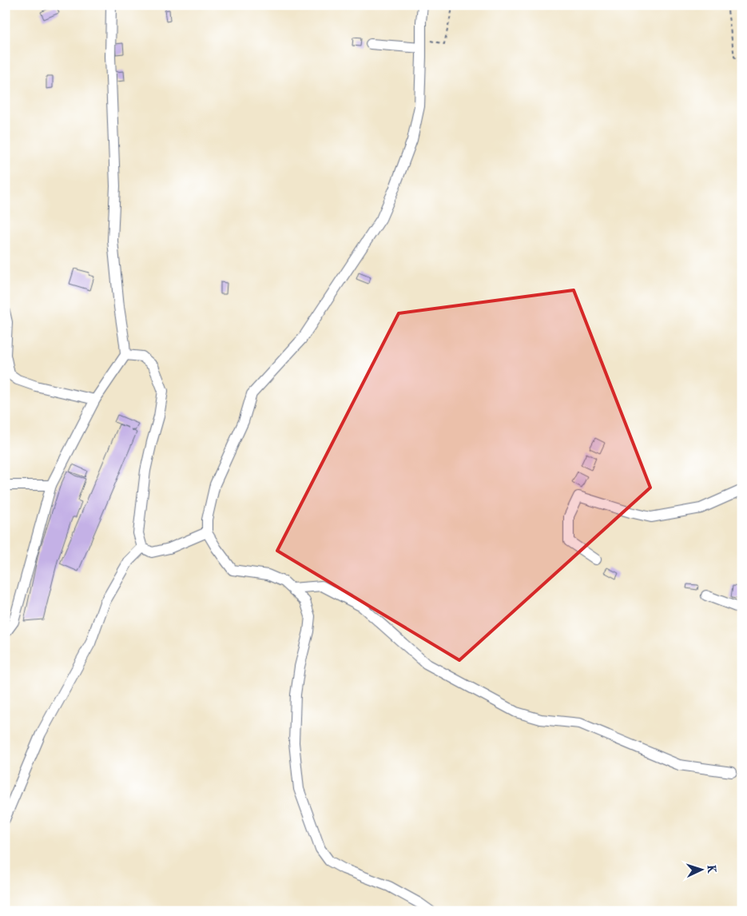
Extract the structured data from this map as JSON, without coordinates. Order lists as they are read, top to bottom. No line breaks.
{"north":"right"}
